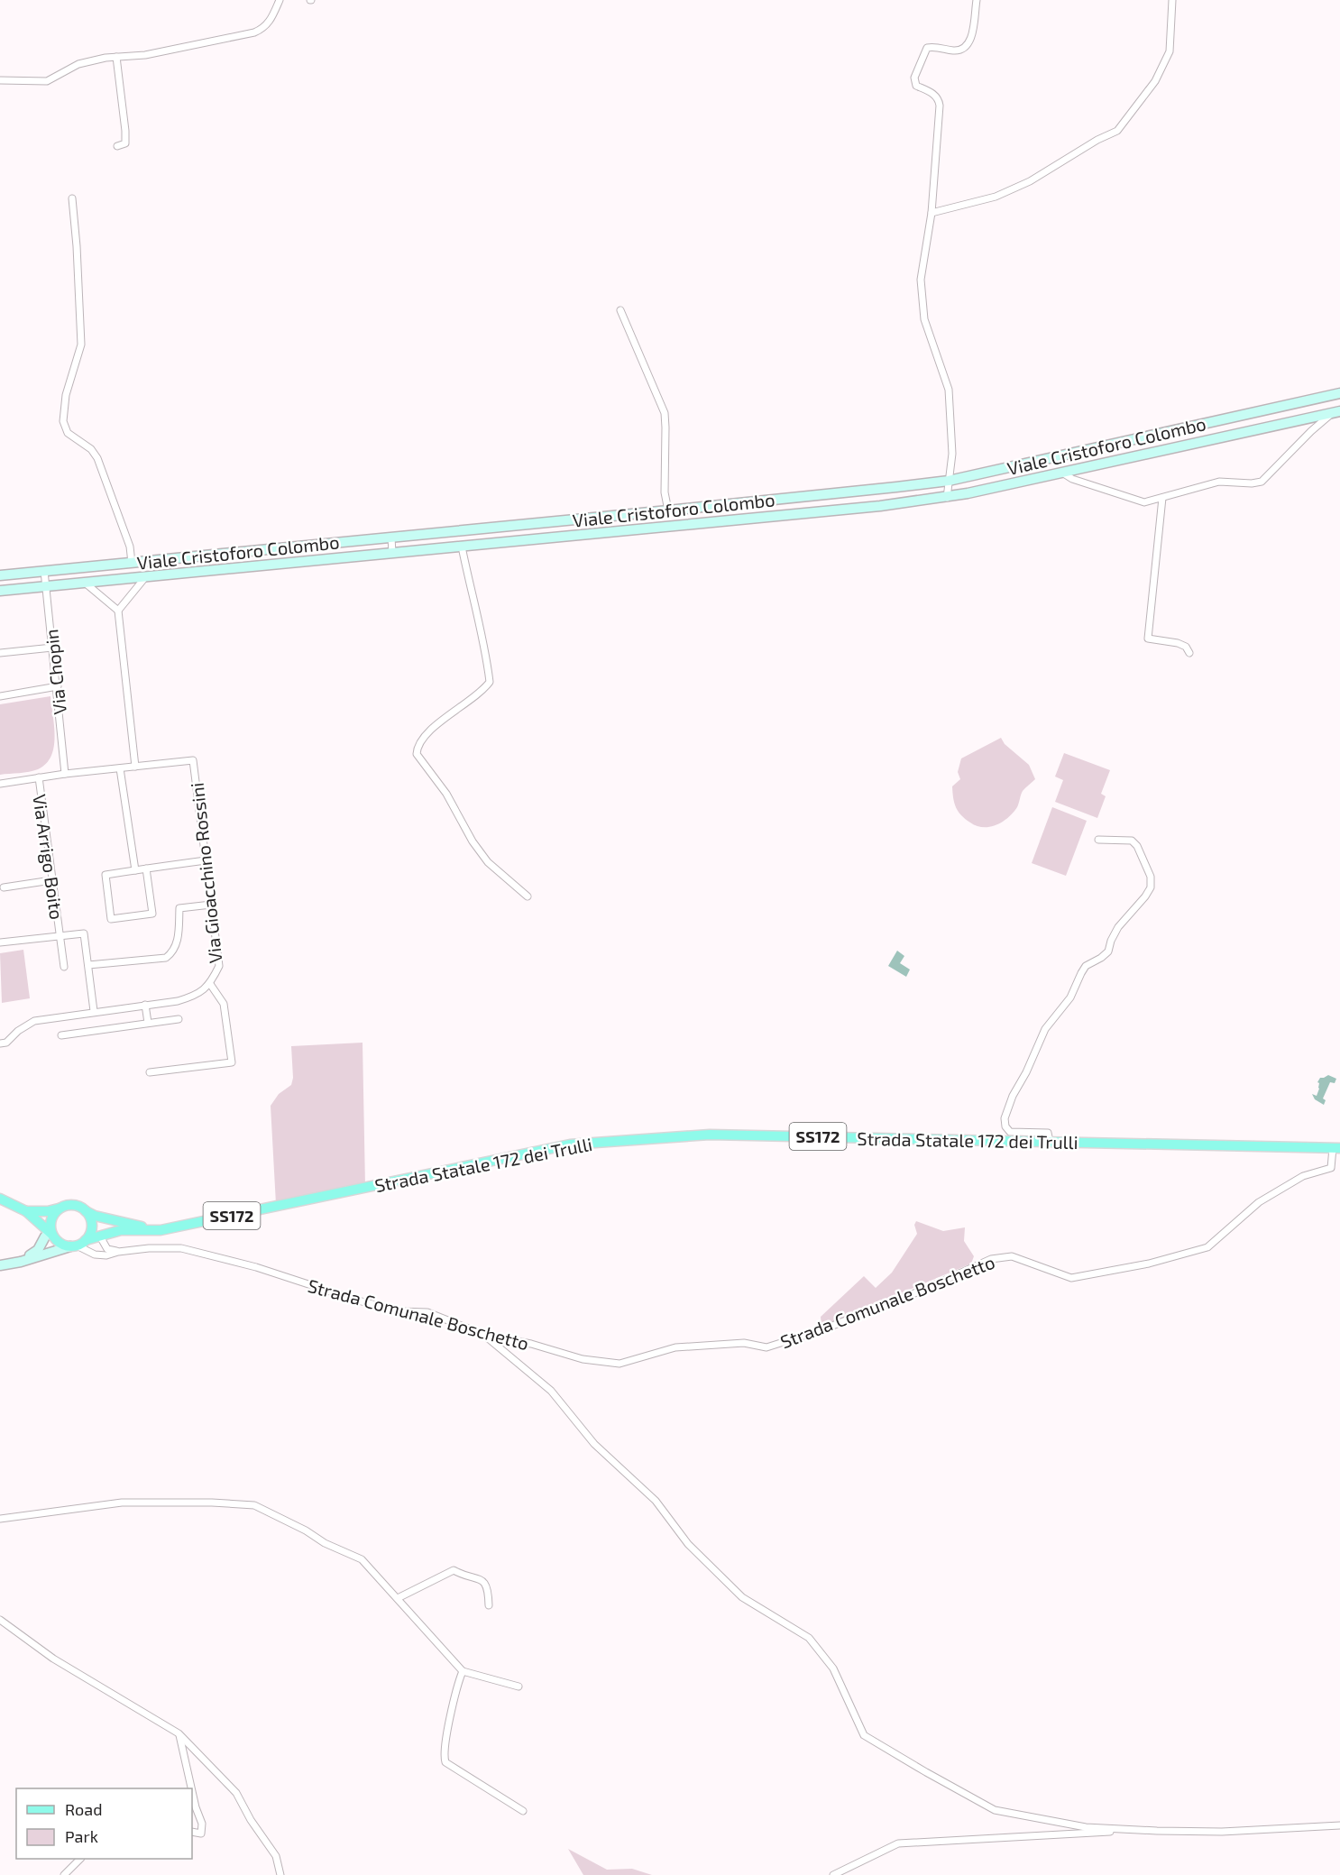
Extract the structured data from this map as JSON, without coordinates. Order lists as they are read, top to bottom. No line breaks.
{"streets":{"main road":["Viale Cristoforo Colombo","SS172","Strada Statale 172 dei Trulli"],"street":["Via Chopin","Via Arrigo Boito","Via Gioacchino Rossini","Strada Comunale Boschetto"]},"crossings":[["Viale Cristoforo Colombo","Via Chopin"],["Strada Statale 172 dei Trulli","Strada Comunale Boschetto"]],"legend":["Road","Park"]}
